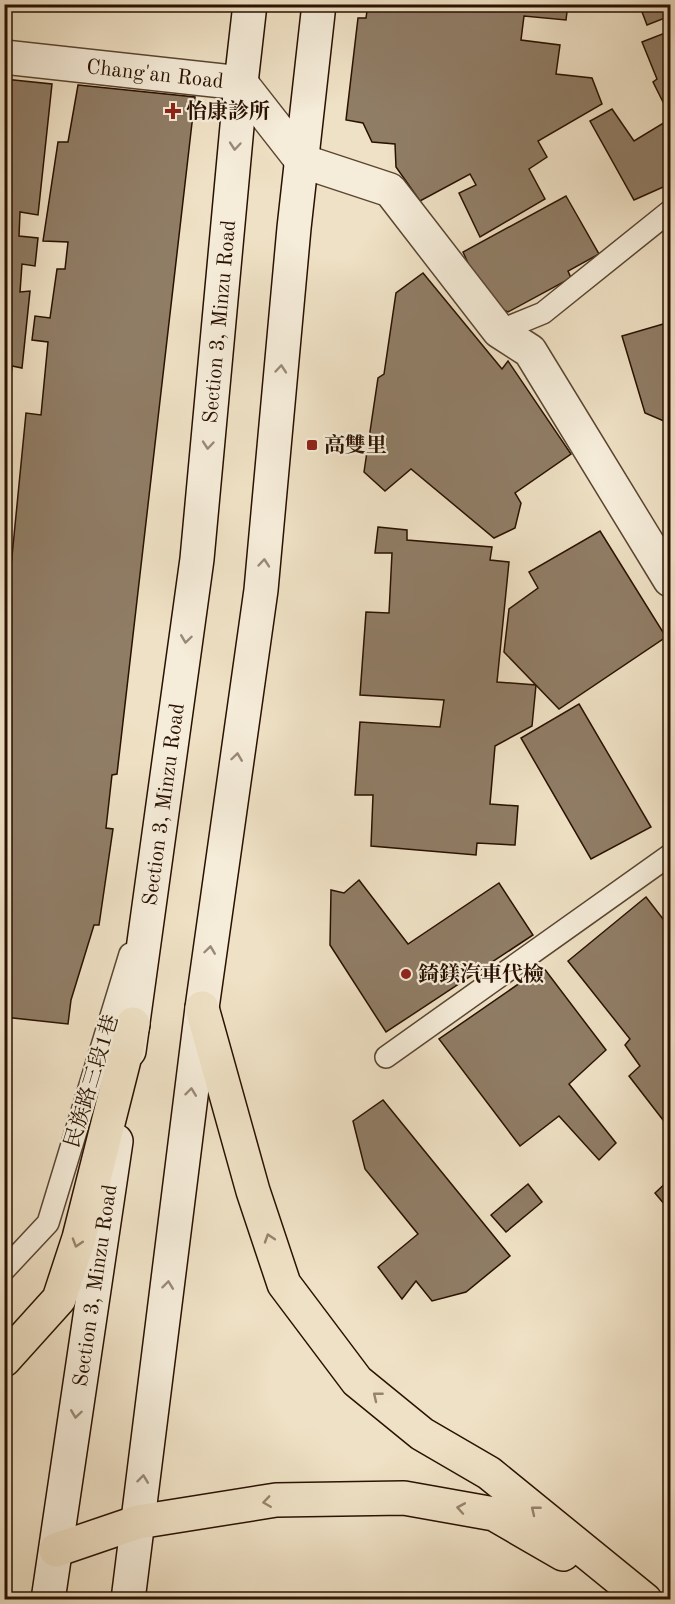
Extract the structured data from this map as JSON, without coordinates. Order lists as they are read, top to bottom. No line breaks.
{"streets":{"main road":["Chang'an Road","Section 3, Minzu Road"],"lane":["民族路三段1巷"]},"crossings":[["Chang'an Road","Section 3, Minzu Road"],["Section 3, Minzu Road","民族路三段1巷"]],"places":{"health":["怡康診所"],"transit":["高雙里"],"other":["錡鎂汽車代檢"]}}
